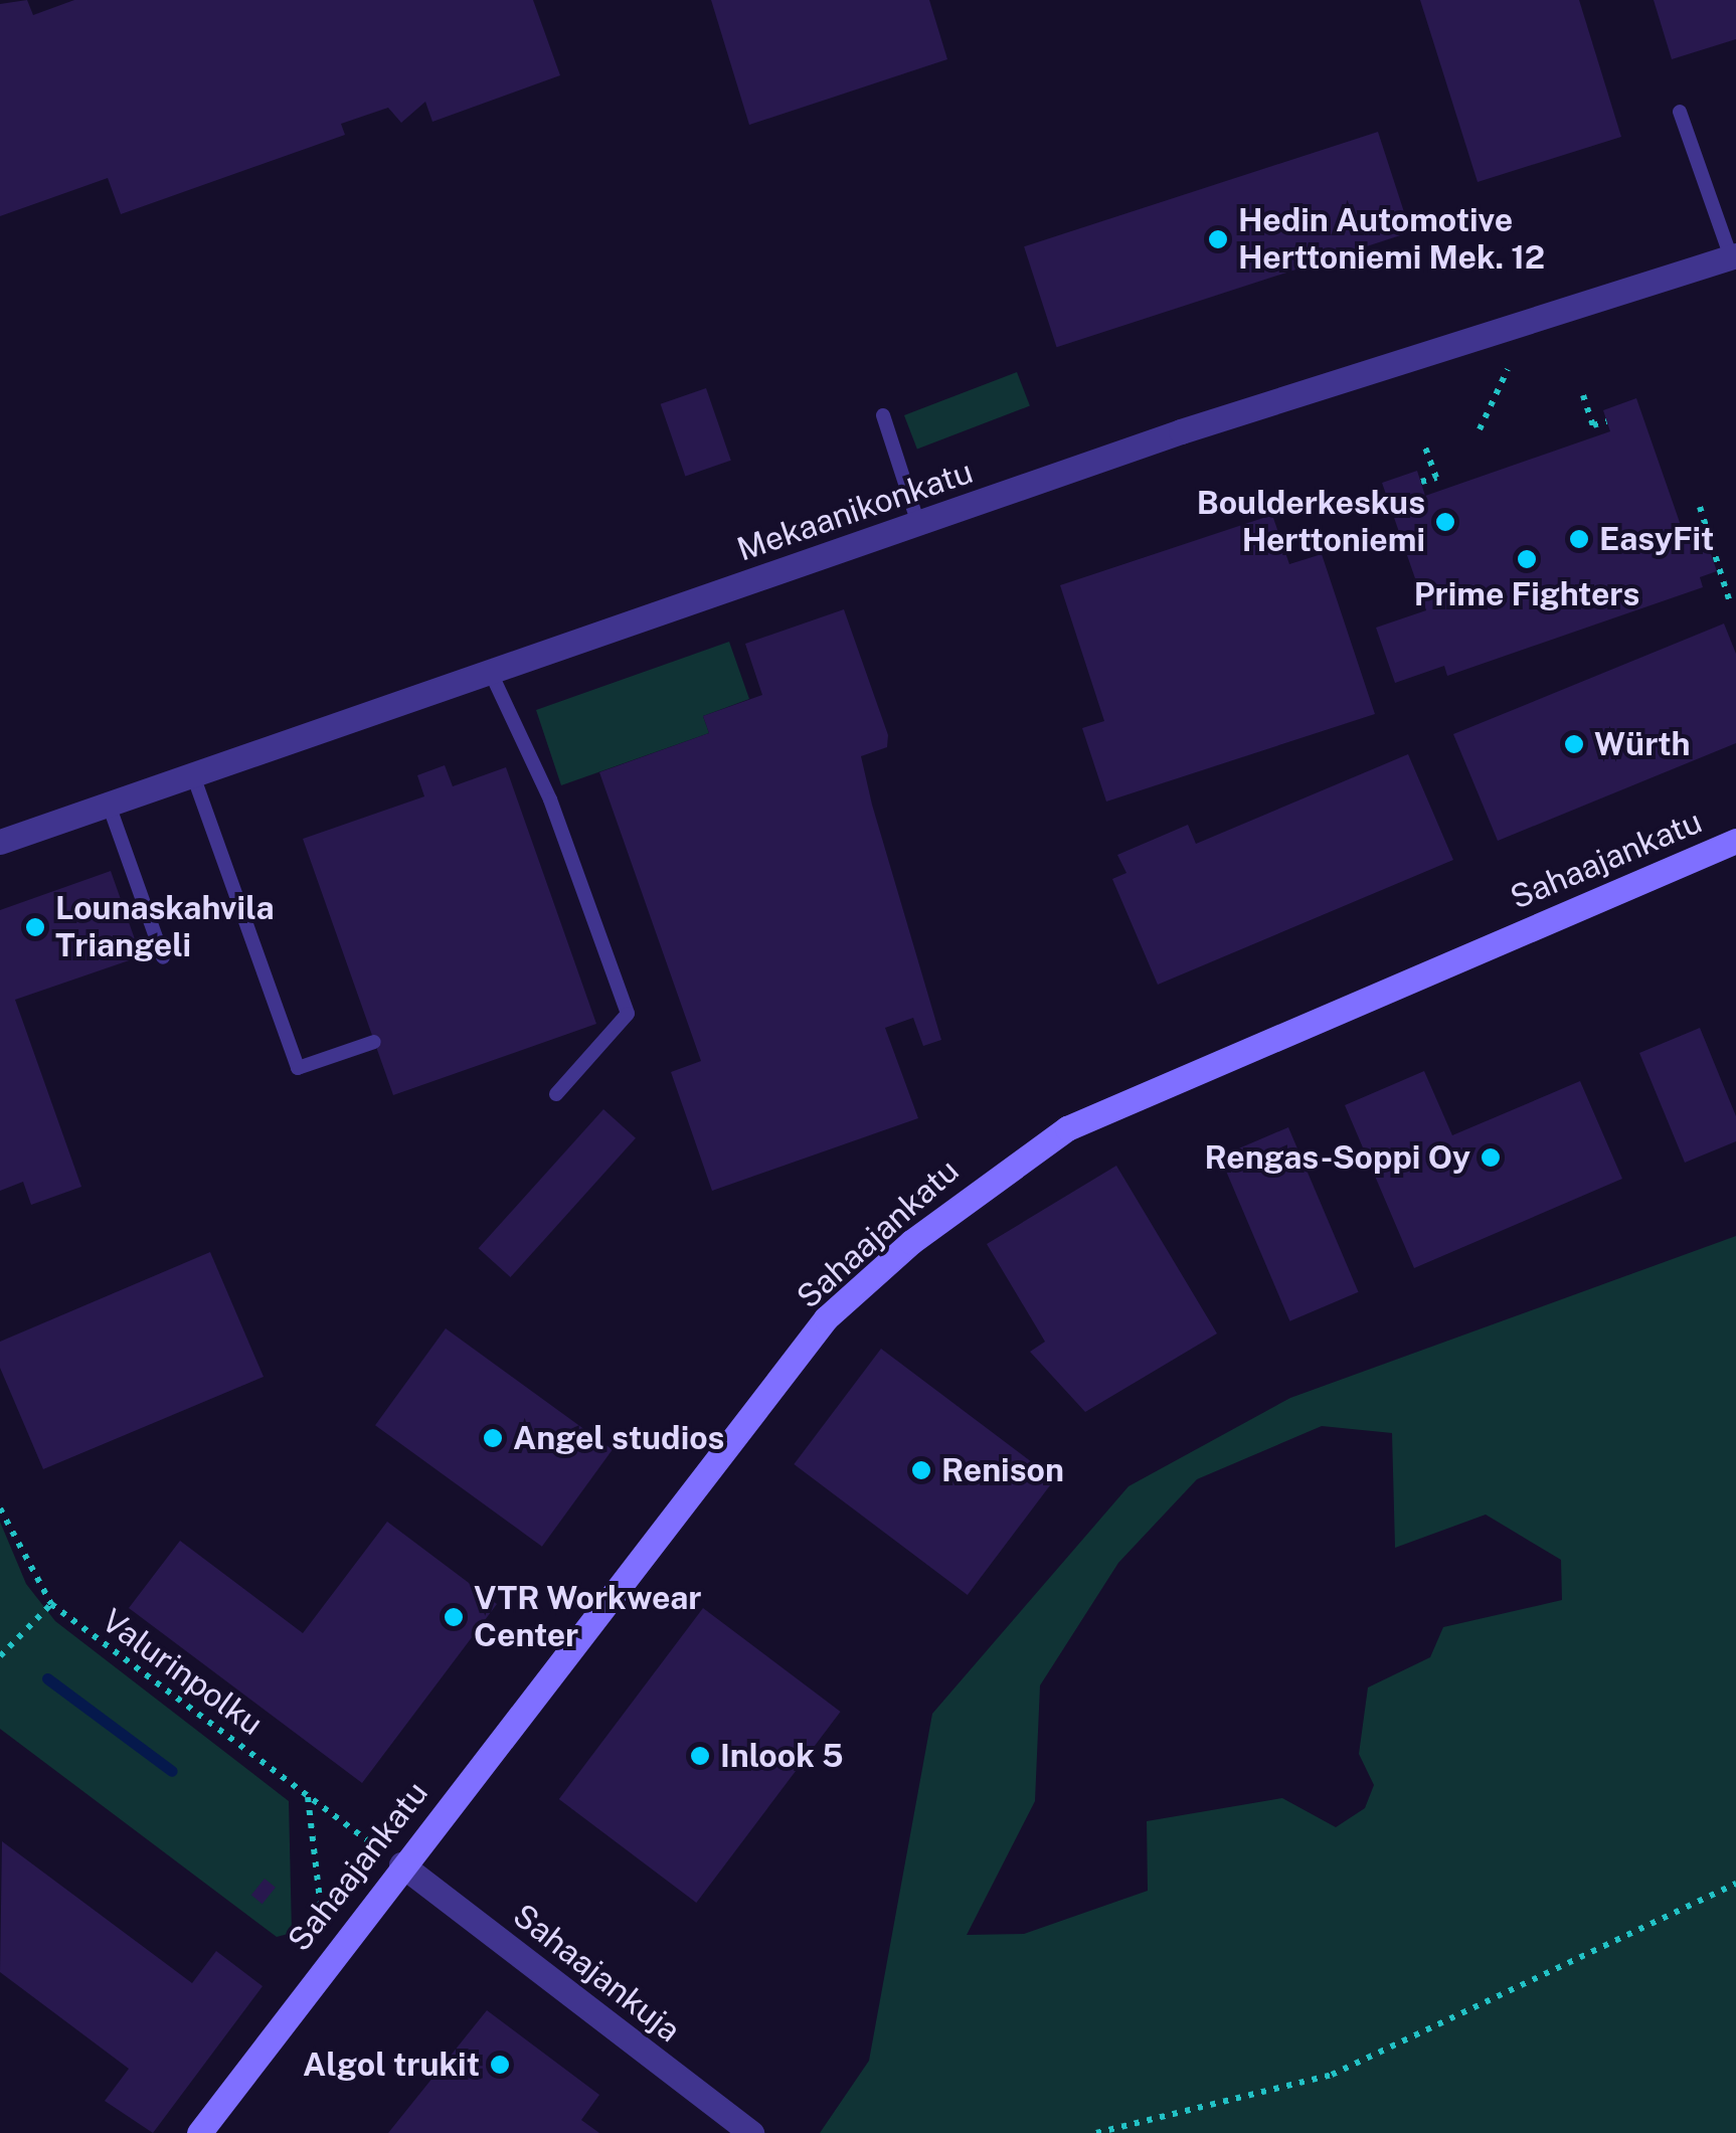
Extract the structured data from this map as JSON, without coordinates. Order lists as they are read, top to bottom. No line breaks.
{"streets":{"main road":["Sahaajankatu"],"street":["Mekaanikonkatu","Sahaajankuja"],"path":["Valurinpolku"]},"crossings":[["Sahaajankatu","Sahaajankuja"]],"places":["Hedin Automotive Herttoniemi Mek. 12","Boulderkeskus Herttoniemi","EasyFit","Prime Fighters","Würth","Lounaskahvila Triangeli","Rengas-Soppi Oy","Angel studios","Renison","VTR Workwear Center","Inlook 5","Algol trukit"]}
